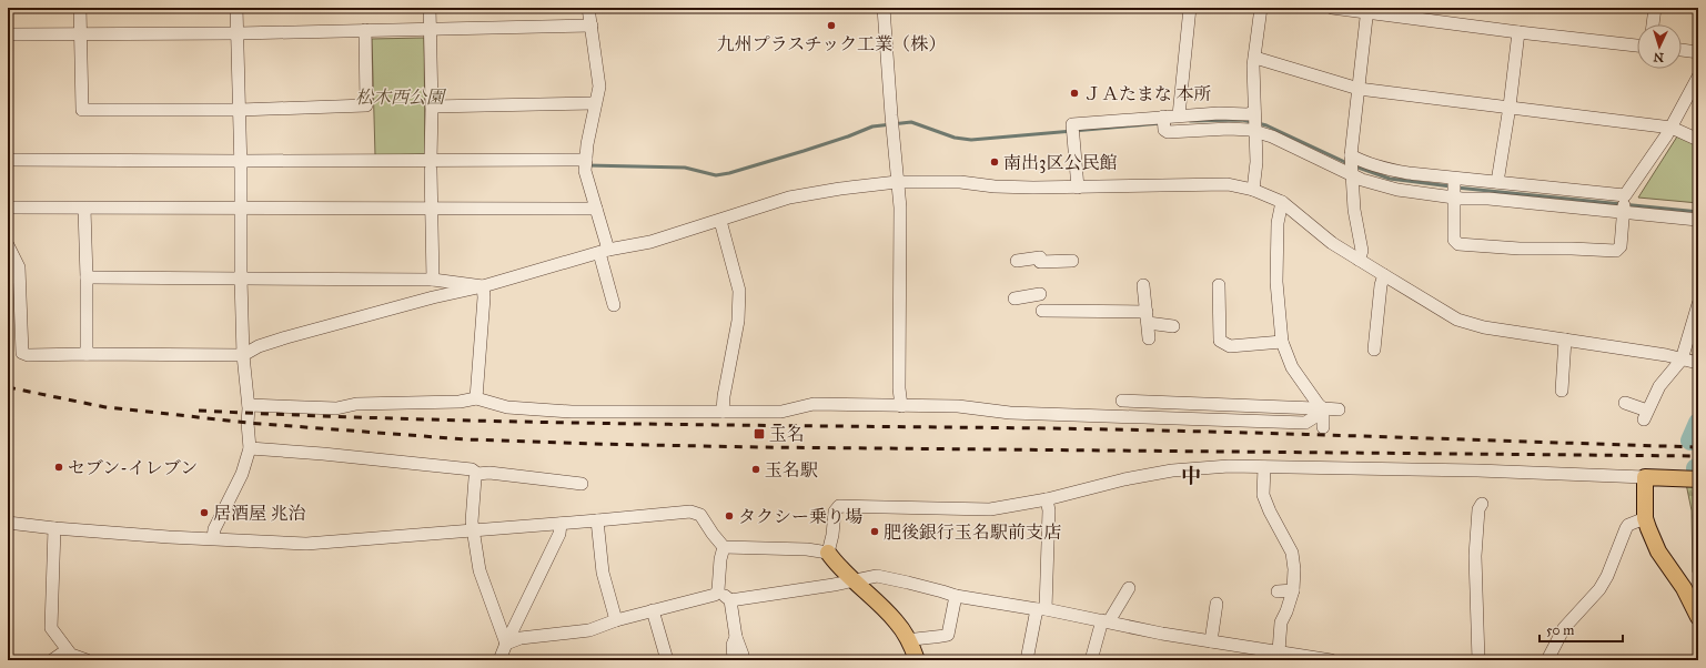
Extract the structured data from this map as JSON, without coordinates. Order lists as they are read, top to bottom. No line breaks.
{"districts":["中"],"parks":["松木西公園"],"places":{"other":["九州プラスチック工業（株）","ＪＡたまな 本所","南出3区公民館","セブン-イレブン","玉名駅","居酒屋 兆治","タクシー乗り場","肥後銀行玉名駅前支店"],"transit":["玉名"]},"scale_bar":"50 m","north":"bottom"}
